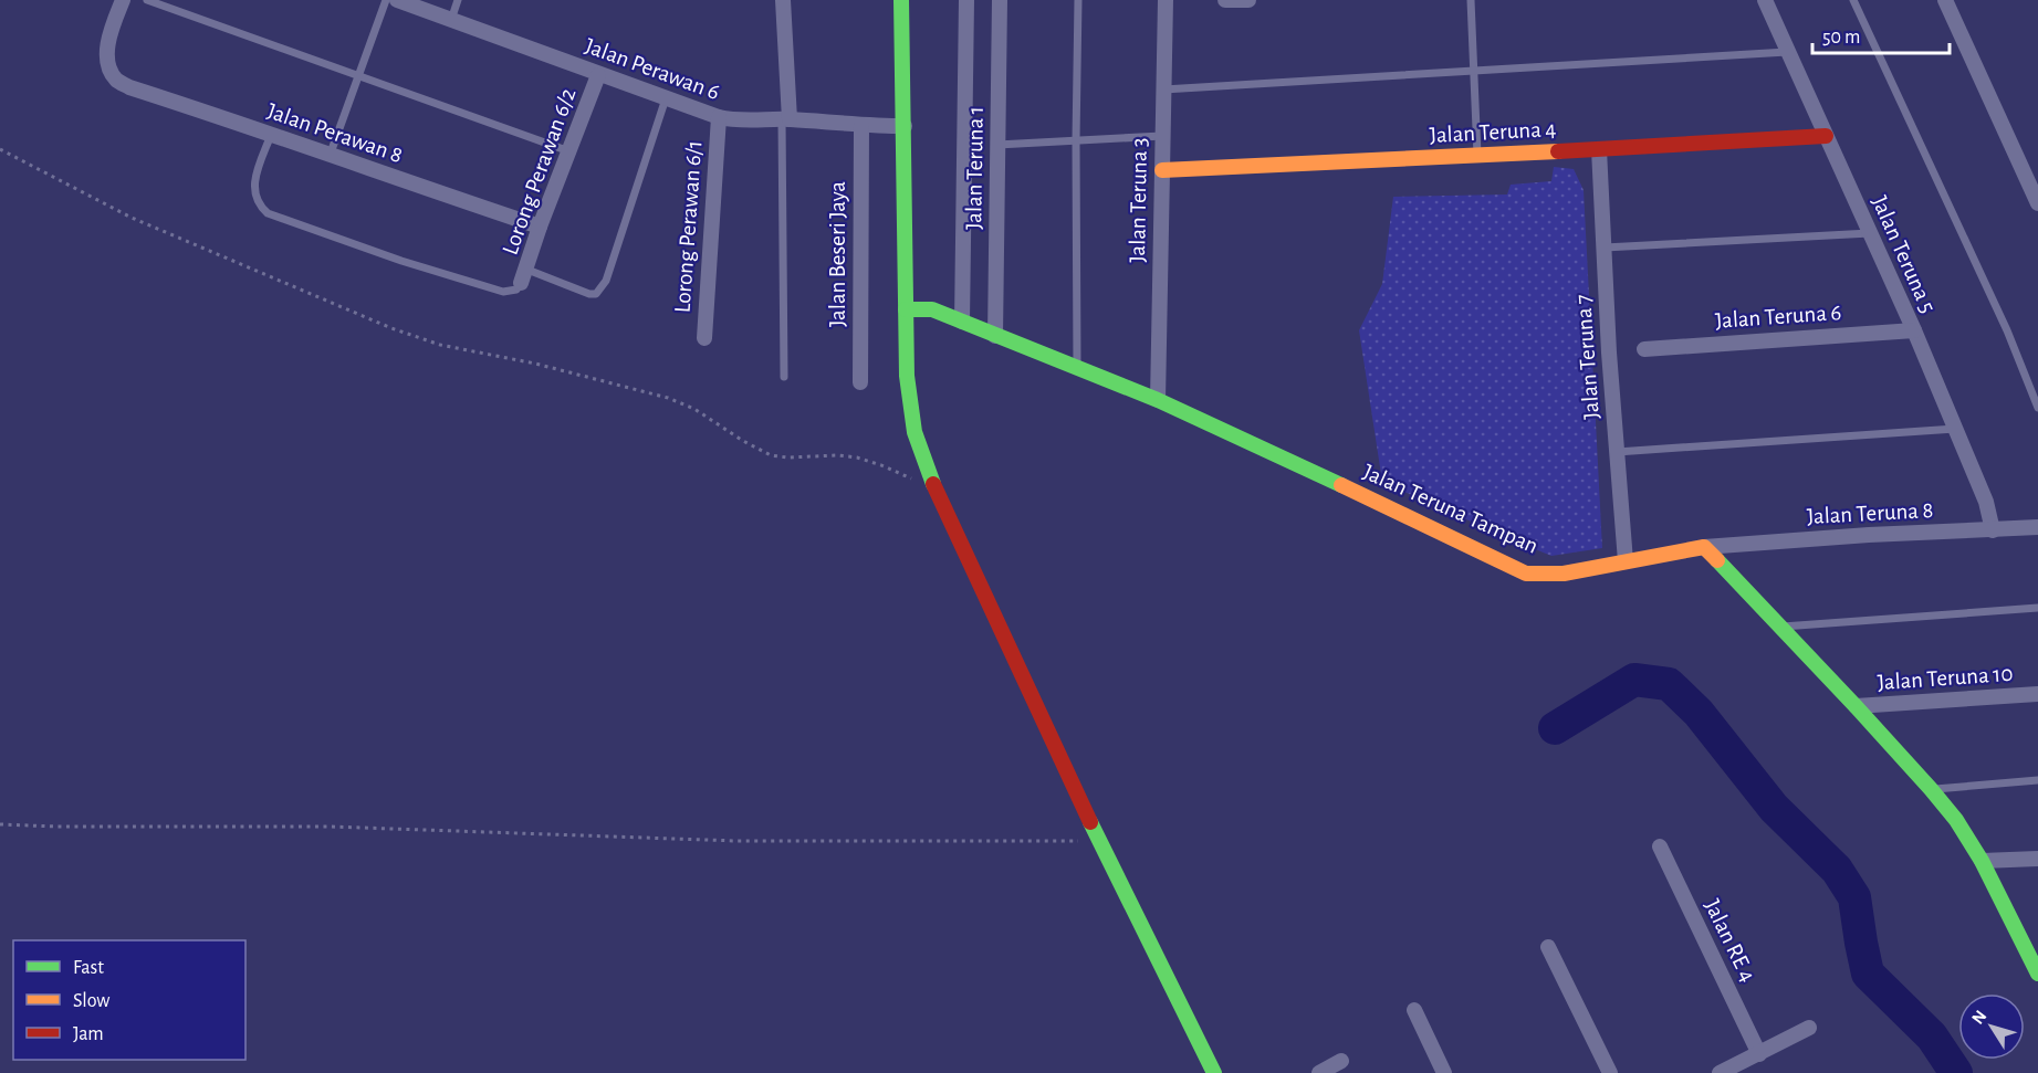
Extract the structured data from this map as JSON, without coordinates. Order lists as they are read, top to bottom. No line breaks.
{"streets":{"street":["Jalan Perawan 6","Jalan Teruna 4","Jalan Perawan 8","Jalan Teruna 1","Lorong Perawan 6/2","Jalan Teruna 3","Lorong Perawan 6/1","Jalan Beseri Jaya","Jalan Teruna 5","Jalan Teruna 6","Jalan Teruna 7","Jalan Teruna Tampan","Jalan Teruna 8","Jalan Teruna 10","Jalan RE 4"]},"crossings":[["Jalan Perawan 6","Lorong Perawan 6/2"],["Jalan Perawan 6","Lorong Perawan 6/1"],["Jalan Perawan 6","Jalan Beseri Jaya"],["Jalan Teruna 4","Jalan Teruna 3"],["Jalan Teruna 4","Jalan Teruna 5"],["Jalan Teruna 4","Jalan Teruna 7"],["Jalan Perawan 8","Lorong Perawan 6/2"],["Jalan Teruna 1","Jalan Teruna Tampan"],["Jalan Teruna 3","Jalan Teruna Tampan"],["Jalan Teruna 5","Jalan Teruna 6"],["Jalan Teruna 5","Jalan Teruna 8"],["Jalan Teruna 7","Jalan Teruna Tampan"],["Jalan Teruna Tampan","Jalan Teruna 8"]],"legend":["Fast","Slow","Jam"],"scale_bar":"50 m","north":"top left"}
